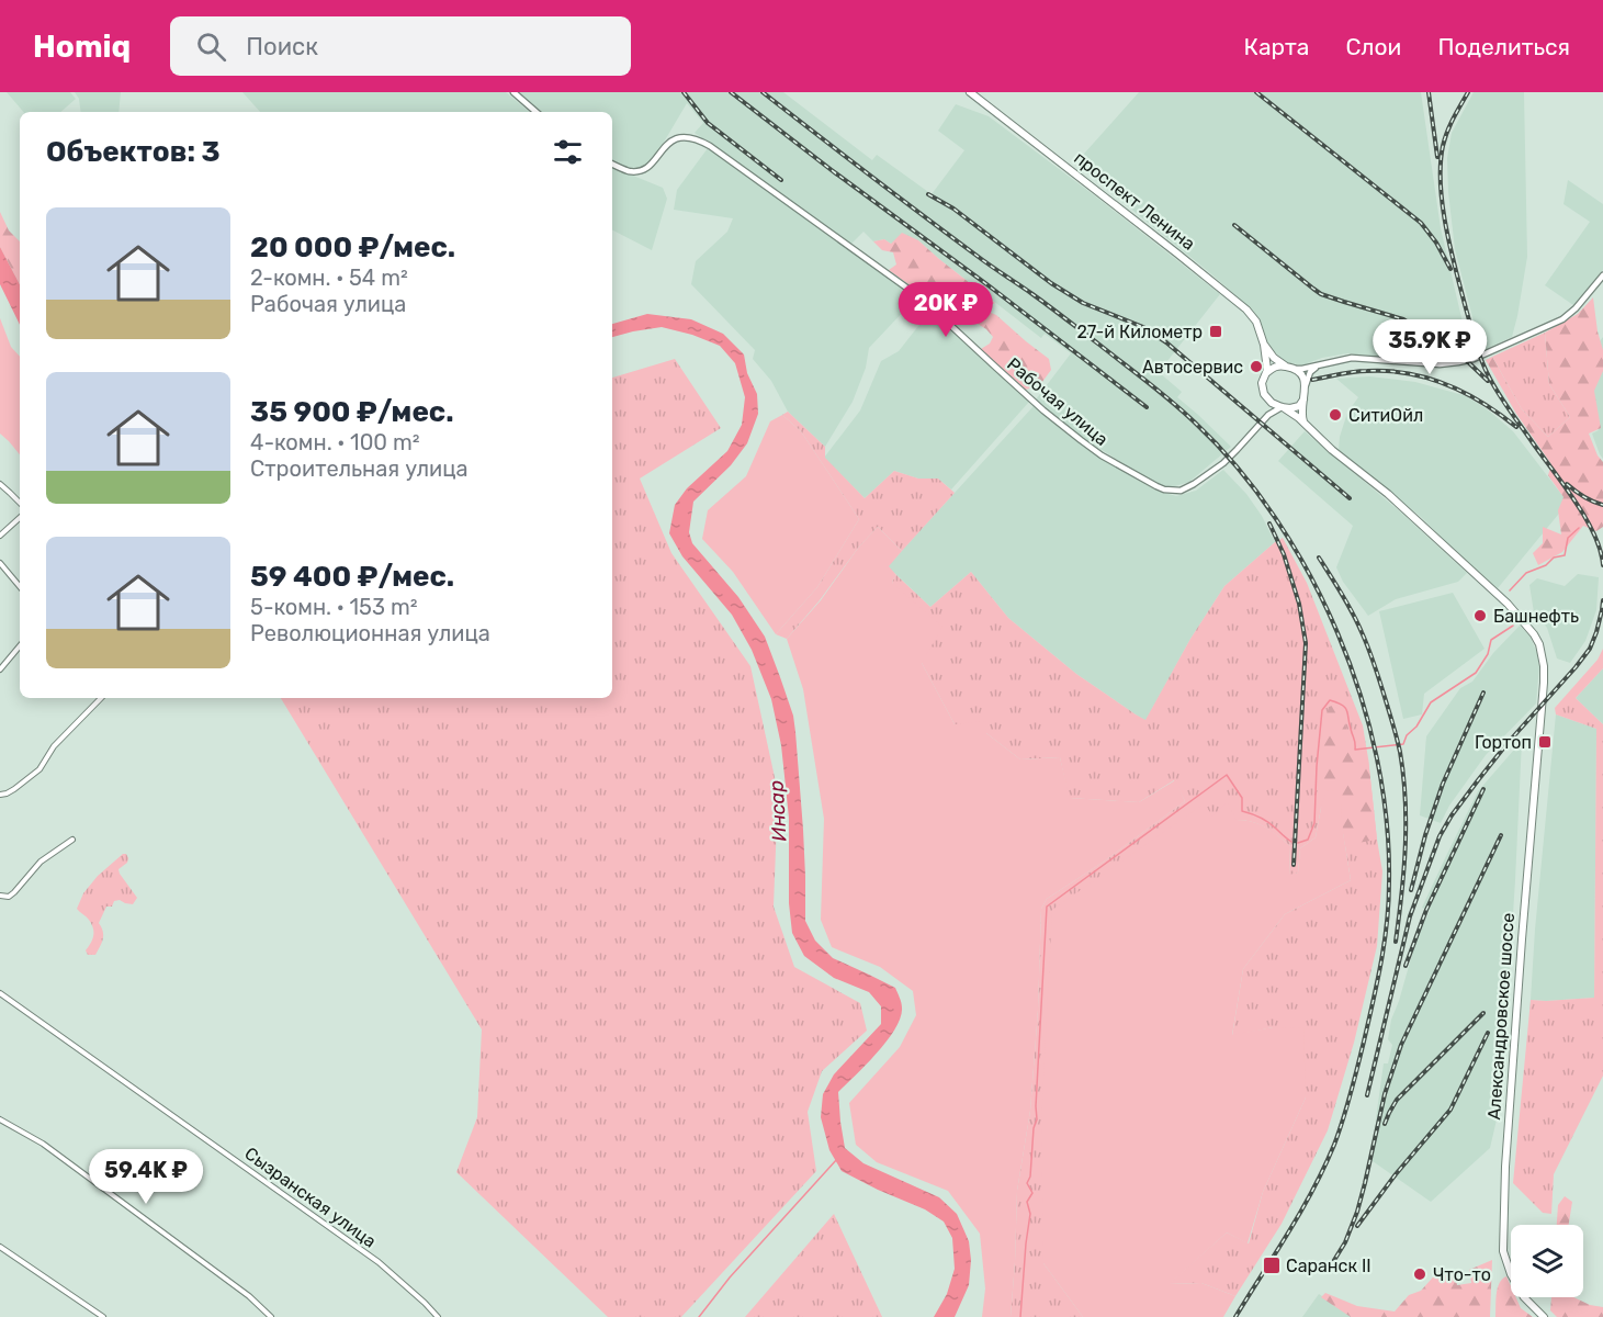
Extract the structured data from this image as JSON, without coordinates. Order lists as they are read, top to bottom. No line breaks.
{"streets":{"main road":["проспект Ленина","Александровское шоссе"],"street":["Рабочая улица","Сызранская улица"]},"water":["Инсар"],"places":{"transit":["27-й Километр","Гортоп","Саранск II"],"other":["Автосервис","СитиОйл","Башнефть","Что-то"]},"page":{"header":"Homiq","search":"Поиск","nav":["Карта","Слои","Поделиться"],"heading":"Объектов: 3","list":[{"name":"20 000 ₽/мес.","note":"2-комн. · 54 m² · Рабочая улица"},{"name":"35 900 ₽/мес.","note":"4-комн. · 100 m² · Строительная улица"},{"name":"59 400 ₽/мес.","note":"5-комн. · 153 m² · Революционная улица"}],"price":["20K ₽","35.9K ₽","59.4K ₽"]}}
